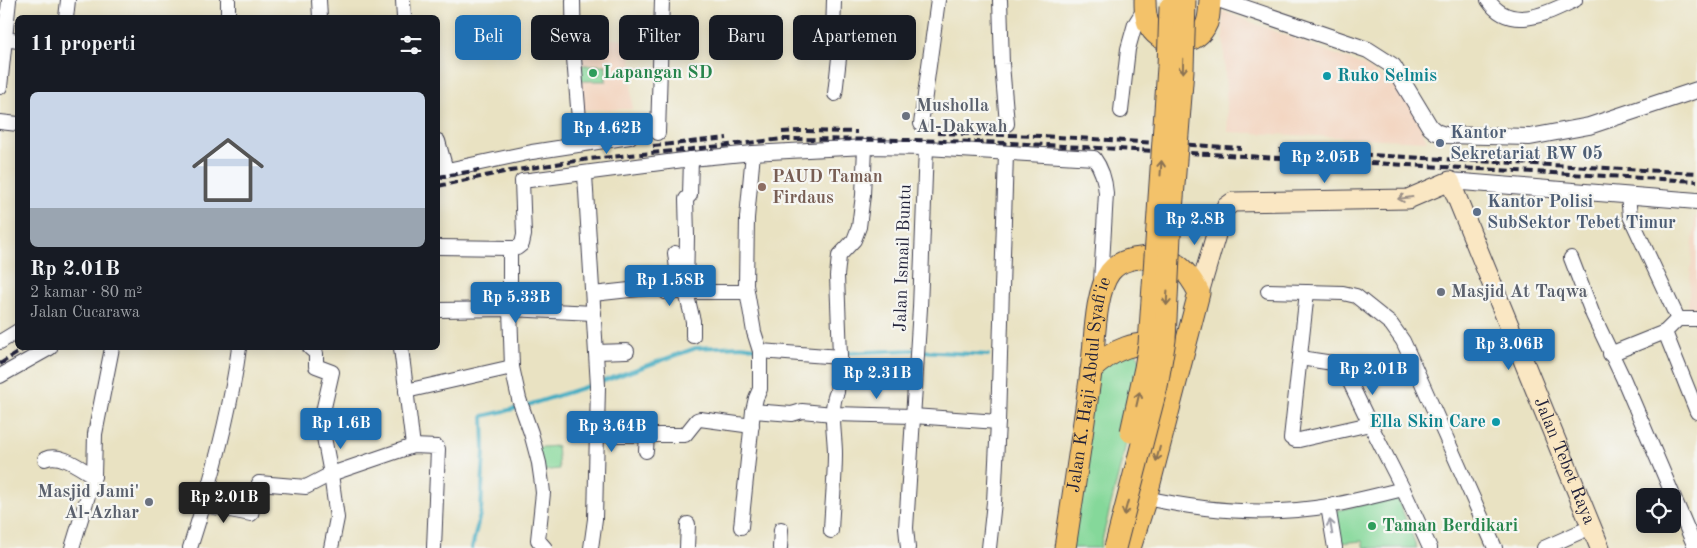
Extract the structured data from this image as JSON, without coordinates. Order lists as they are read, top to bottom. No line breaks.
{"streets":{"main road":["Jalan K. Haji Abdul Syafi'ie","Jalan Tebet Raya"],"street":["Jalan Ismail Buntu"]},"places":["Lapangan SD","Ruko Selmis","Musholla Al-Dakwah","Kantor Sekretariat RW 05","PAUD Taman Firdaus","Kantor Polisi SubSektor Tebet Timur","Masjid At Taqwa","Ella Skin Care","Masjid Jami' Al-Azhar","Taman Berdikari"],"page":{"chip":["Beli","Sewa","Filter","Baru","Apartemen"],"heading":"11 properti","list":[{"name":"Rp 2.01B","note":"2 kamar · 80 m² · Jalan Cucarawa"}],"price":["Rp 4.62B","Rp 2.05B","Rp 2.8B","Rp 1.58B","Rp 5.33B","Rp 3.06B","Rp 2.01B","Rp 2.31B","Rp 1.6B","Rp 3.64B","Rp 2.01B"]}}
